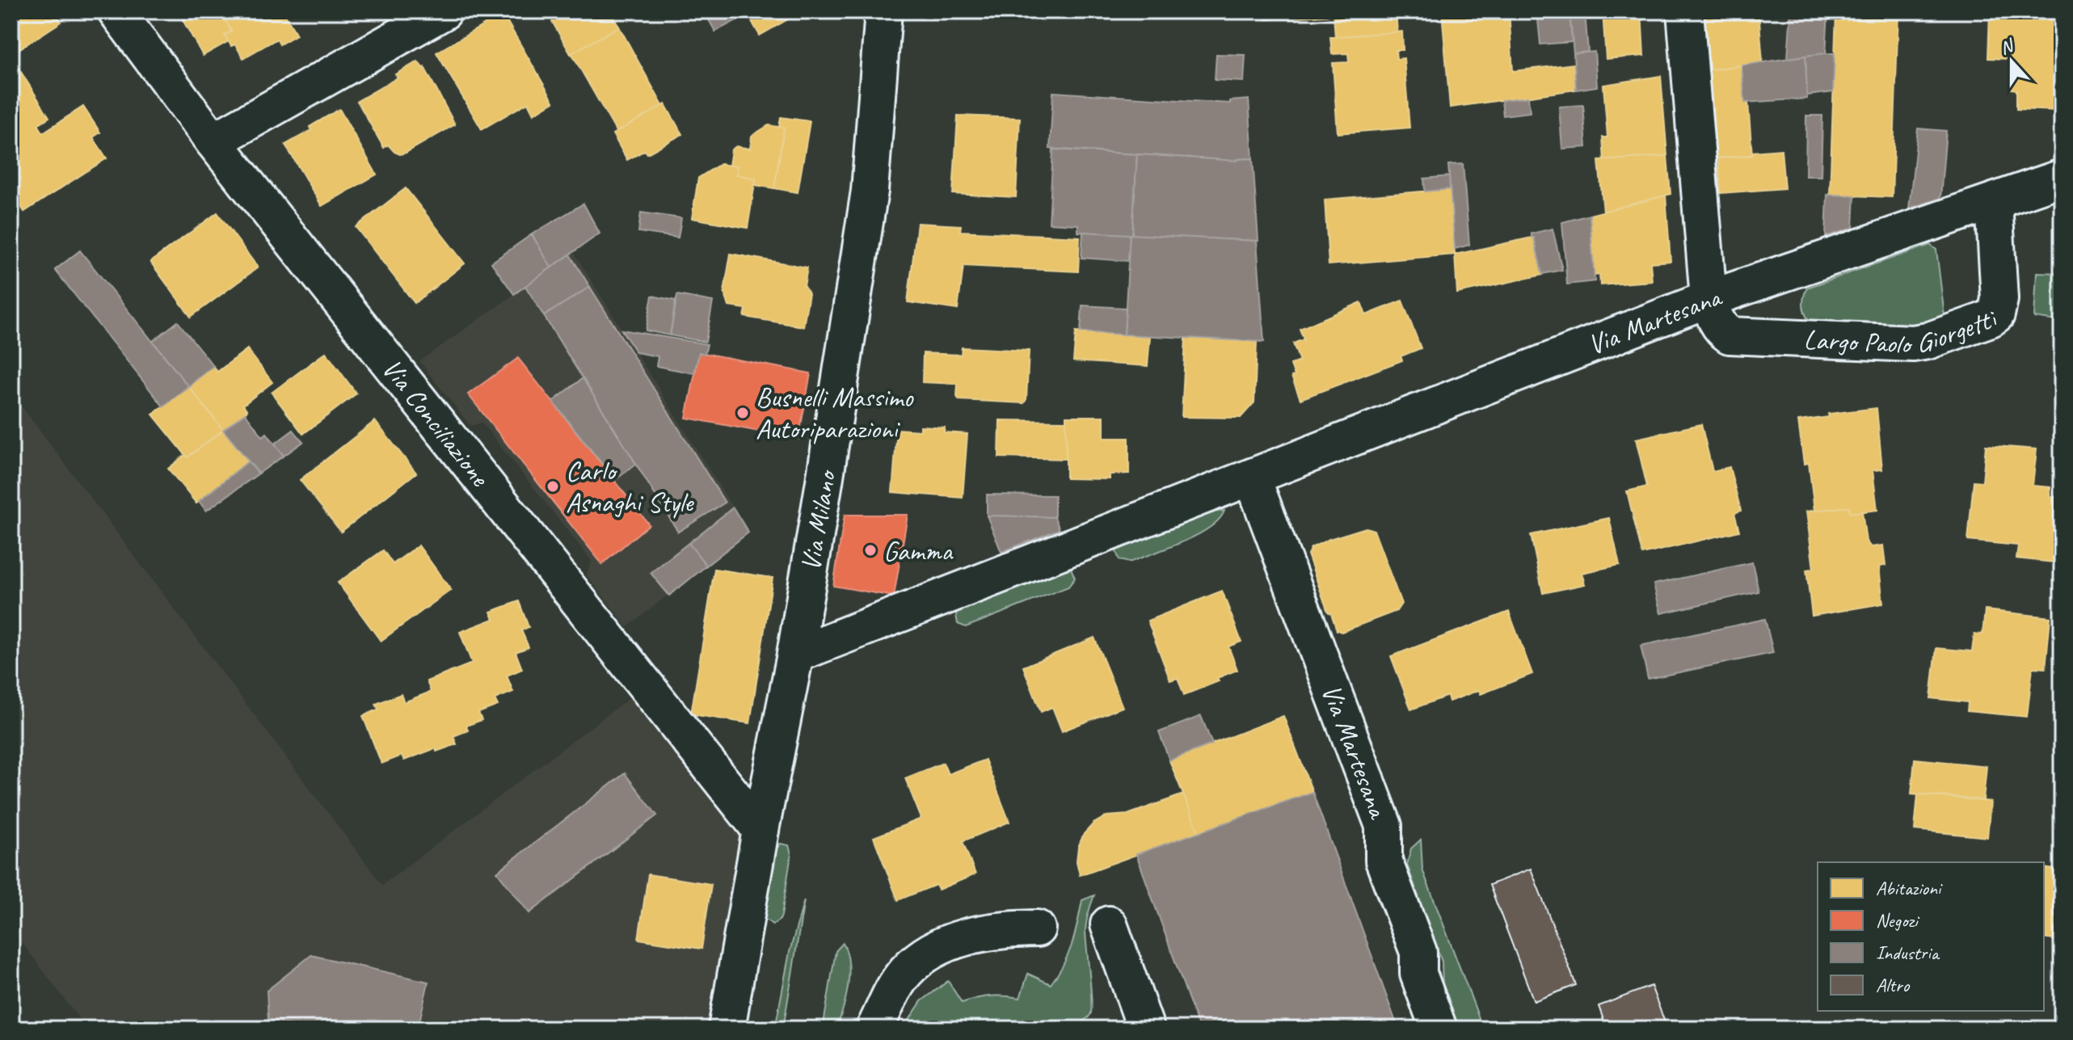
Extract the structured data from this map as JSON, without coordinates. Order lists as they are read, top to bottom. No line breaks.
{"streets":{"street":["Via Martesana","Largo Paolo Giorgetti","Via Conciliazione","Via Milano"]},"crossings":[["Via Martesana","Largo Paolo Giorgetti"],["Via Martesana","Via Milano"],["Via Conciliazione","Via Milano"]],"places":["Busnelli Massimo Autoriparazioni","Carlo Asnaghi Style","Gamma"],"legend":["Abitazioni","Negozi","Industria","Altro"],"north":"top"}
